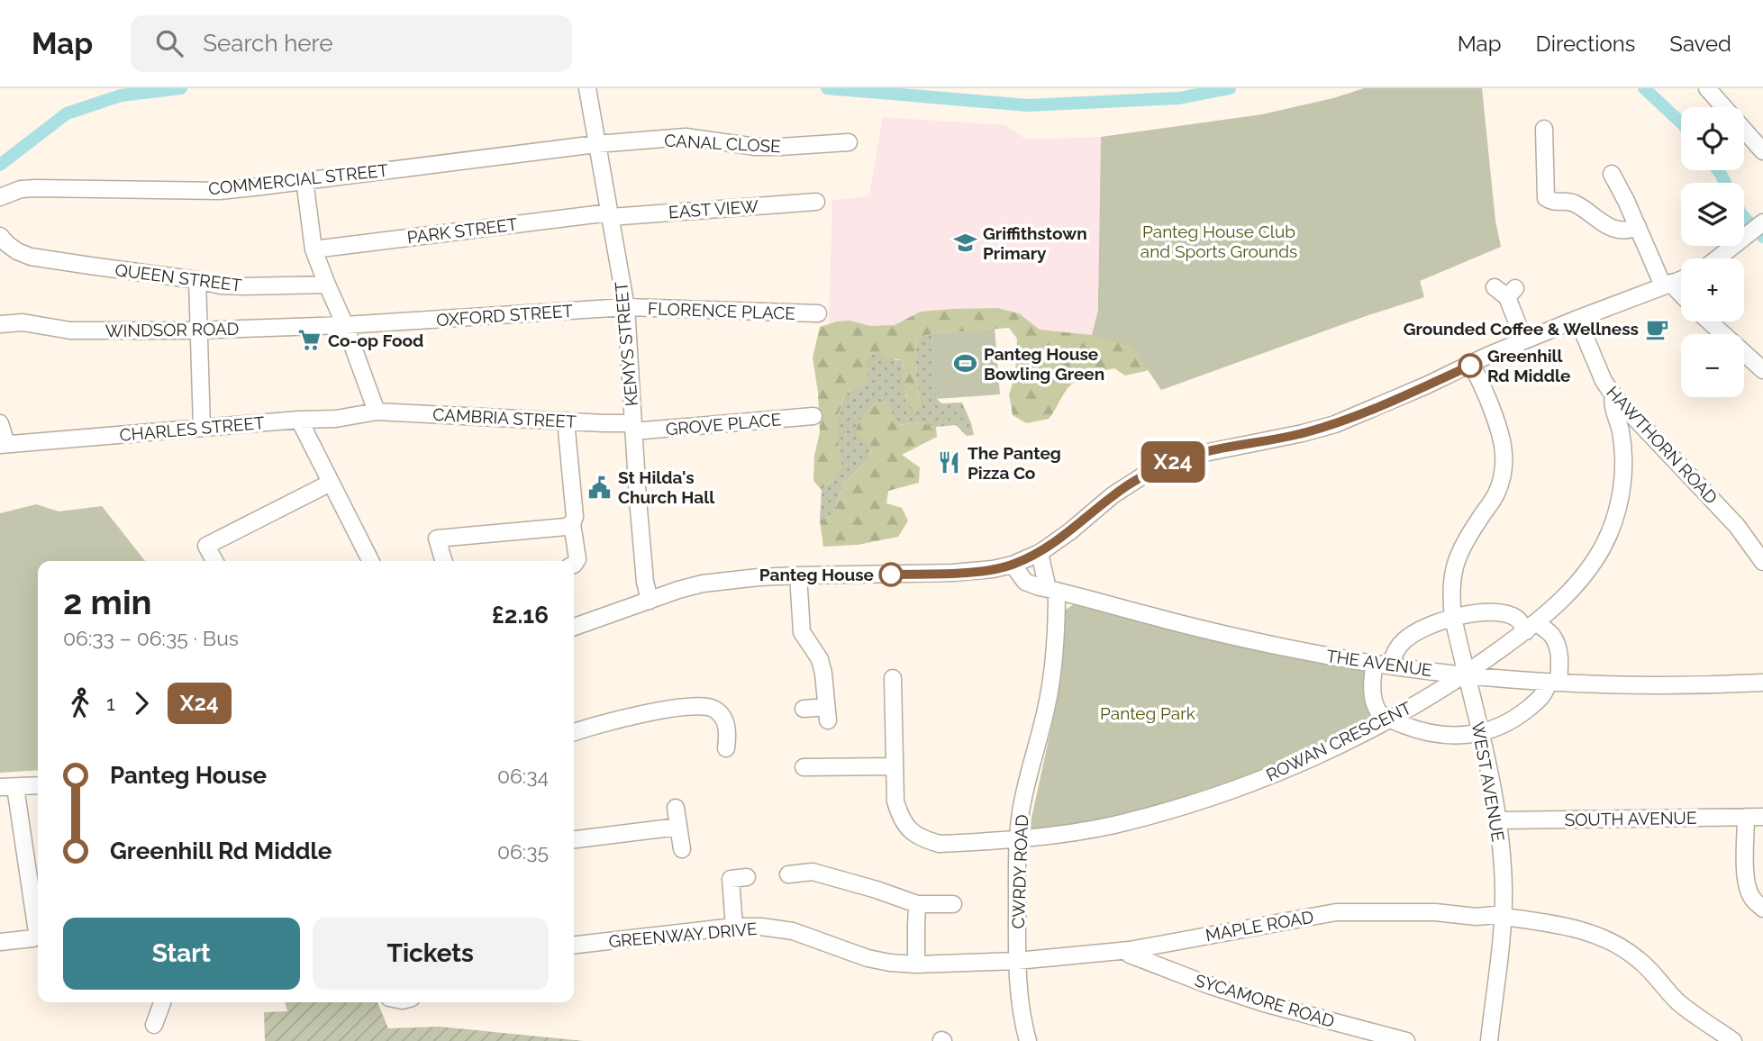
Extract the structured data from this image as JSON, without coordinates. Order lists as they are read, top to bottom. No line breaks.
{"streets":{"street":["CANAL CLOSE","COMMERCIAL STREET","EAST VIEW","PARK STREET","QUEEN STREET","FLORENCE PLACE","OXFORD STREET","WINDSOR ROAD","KEMYS STREET","CAMBRIA STREET","GROVE PLACE","CHARLES STREET","HAWTHORN ROAD","THE AVENUE","ROWAN CRESCENT","WEST AVENUE","SOUTH AVENUE","CWRDY ROAD","MAPLE ROAD","GREENWAY DRIVE","SYCAMORE ROAD"]},"crossings":[["CANAL CLOSE","COMMERCIAL STREET"],["CANAL CLOSE","KEMYS STREET"],["COMMERCIAL STREET","KEMYS STREET"],["EAST VIEW","PARK STREET"],["EAST VIEW","KEMYS STREET"],["PARK STREET","KEMYS STREET"],["FLORENCE PLACE","OXFORD STREET"],["FLORENCE PLACE","KEMYS STREET"],["OXFORD STREET","WINDSOR ROAD"],["OXFORD STREET","KEMYS STREET"],["KEMYS STREET","CAMBRIA STREET"],["KEMYS STREET","GROVE PLACE"],["CAMBRIA STREET","GROVE PLACE"],["CAMBRIA STREET","CHARLES STREET"],["HAWTHORN ROAD","ROWAN CRESCENT"],["THE AVENUE","ROWAN CRESCENT"],["THE AVENUE","WEST AVENUE"],["THE AVENUE","CWRDY ROAD"],["ROWAN CRESCENT","WEST AVENUE"],["ROWAN CRESCENT","CWRDY ROAD"],["WEST AVENUE","SOUTH AVENUE"],["WEST AVENUE","MAPLE ROAD"],["CWRDY ROAD","MAPLE ROAD"],["CWRDY ROAD","GREENWAY DRIVE"],["MAPLE ROAD","GREENWAY DRIVE"],["MAPLE ROAD","SYCAMORE ROAD"]],"parks":["Panteg House Club and Sports Grounds","Panteg Park"],"places":{"school or university":["Griffithstown Primary"],"cafe":["Grounded Coffee & Wellness"],"supermarket":["Co-op Food"],"sports":["Panteg House Bowling Green"],"other":["Greenhill Rd Middle","Panteg House"],"restaurant":["The Panteg Pizza Co"],"public building":["St Hilda's Church Hall"]},"lines":["bus line X24"],"page":{"header":"Map","search":"Search here","nav":["Map","Directions","Saved"],"on_map":"X24","map_buttons":["+","−"],"heading":["2 min","06:33 – 06:35 · Bus","£2.16"],"legs":["1","X24"],"list":[{"name":"Panteg House","value":"06:34"},{"name":"Greenhill Rd Middle","value":"06:35"}],"buttons":["Start","Tickets"]}}
